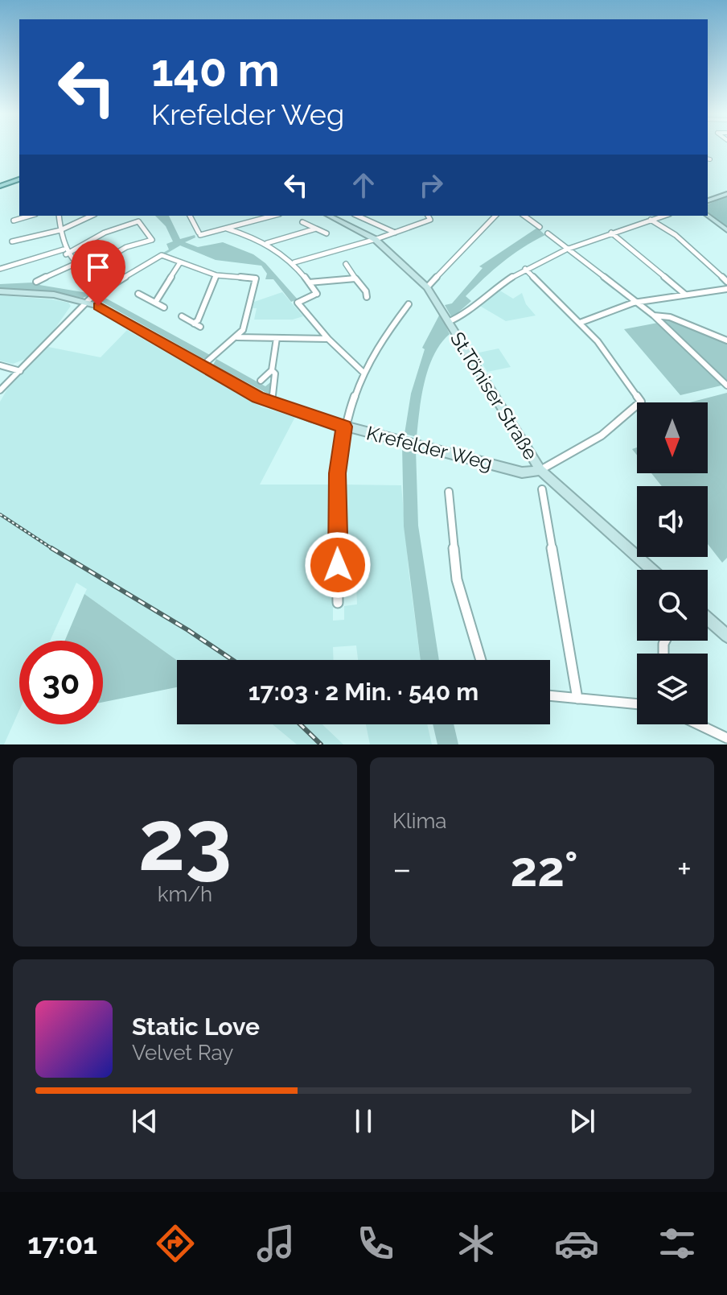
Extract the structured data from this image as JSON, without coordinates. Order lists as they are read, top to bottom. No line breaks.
{"streets":{"main road":["St.Töniser Straße","Krefelder Weg"]},"crossings":[["St.Töniser Straße","Krefelder Weg"]],"north":"bottom","page":{"turn":["140 m","Krefelder Weg"],"limit":"30","trip":"17:03 · 2 Min. · 540 m","tile":[["23","km/h"],"Klima"],"heat":["−","22°","+"],"song":["Static Love","Velvet Ray"],"tabs":"17:01"}}
